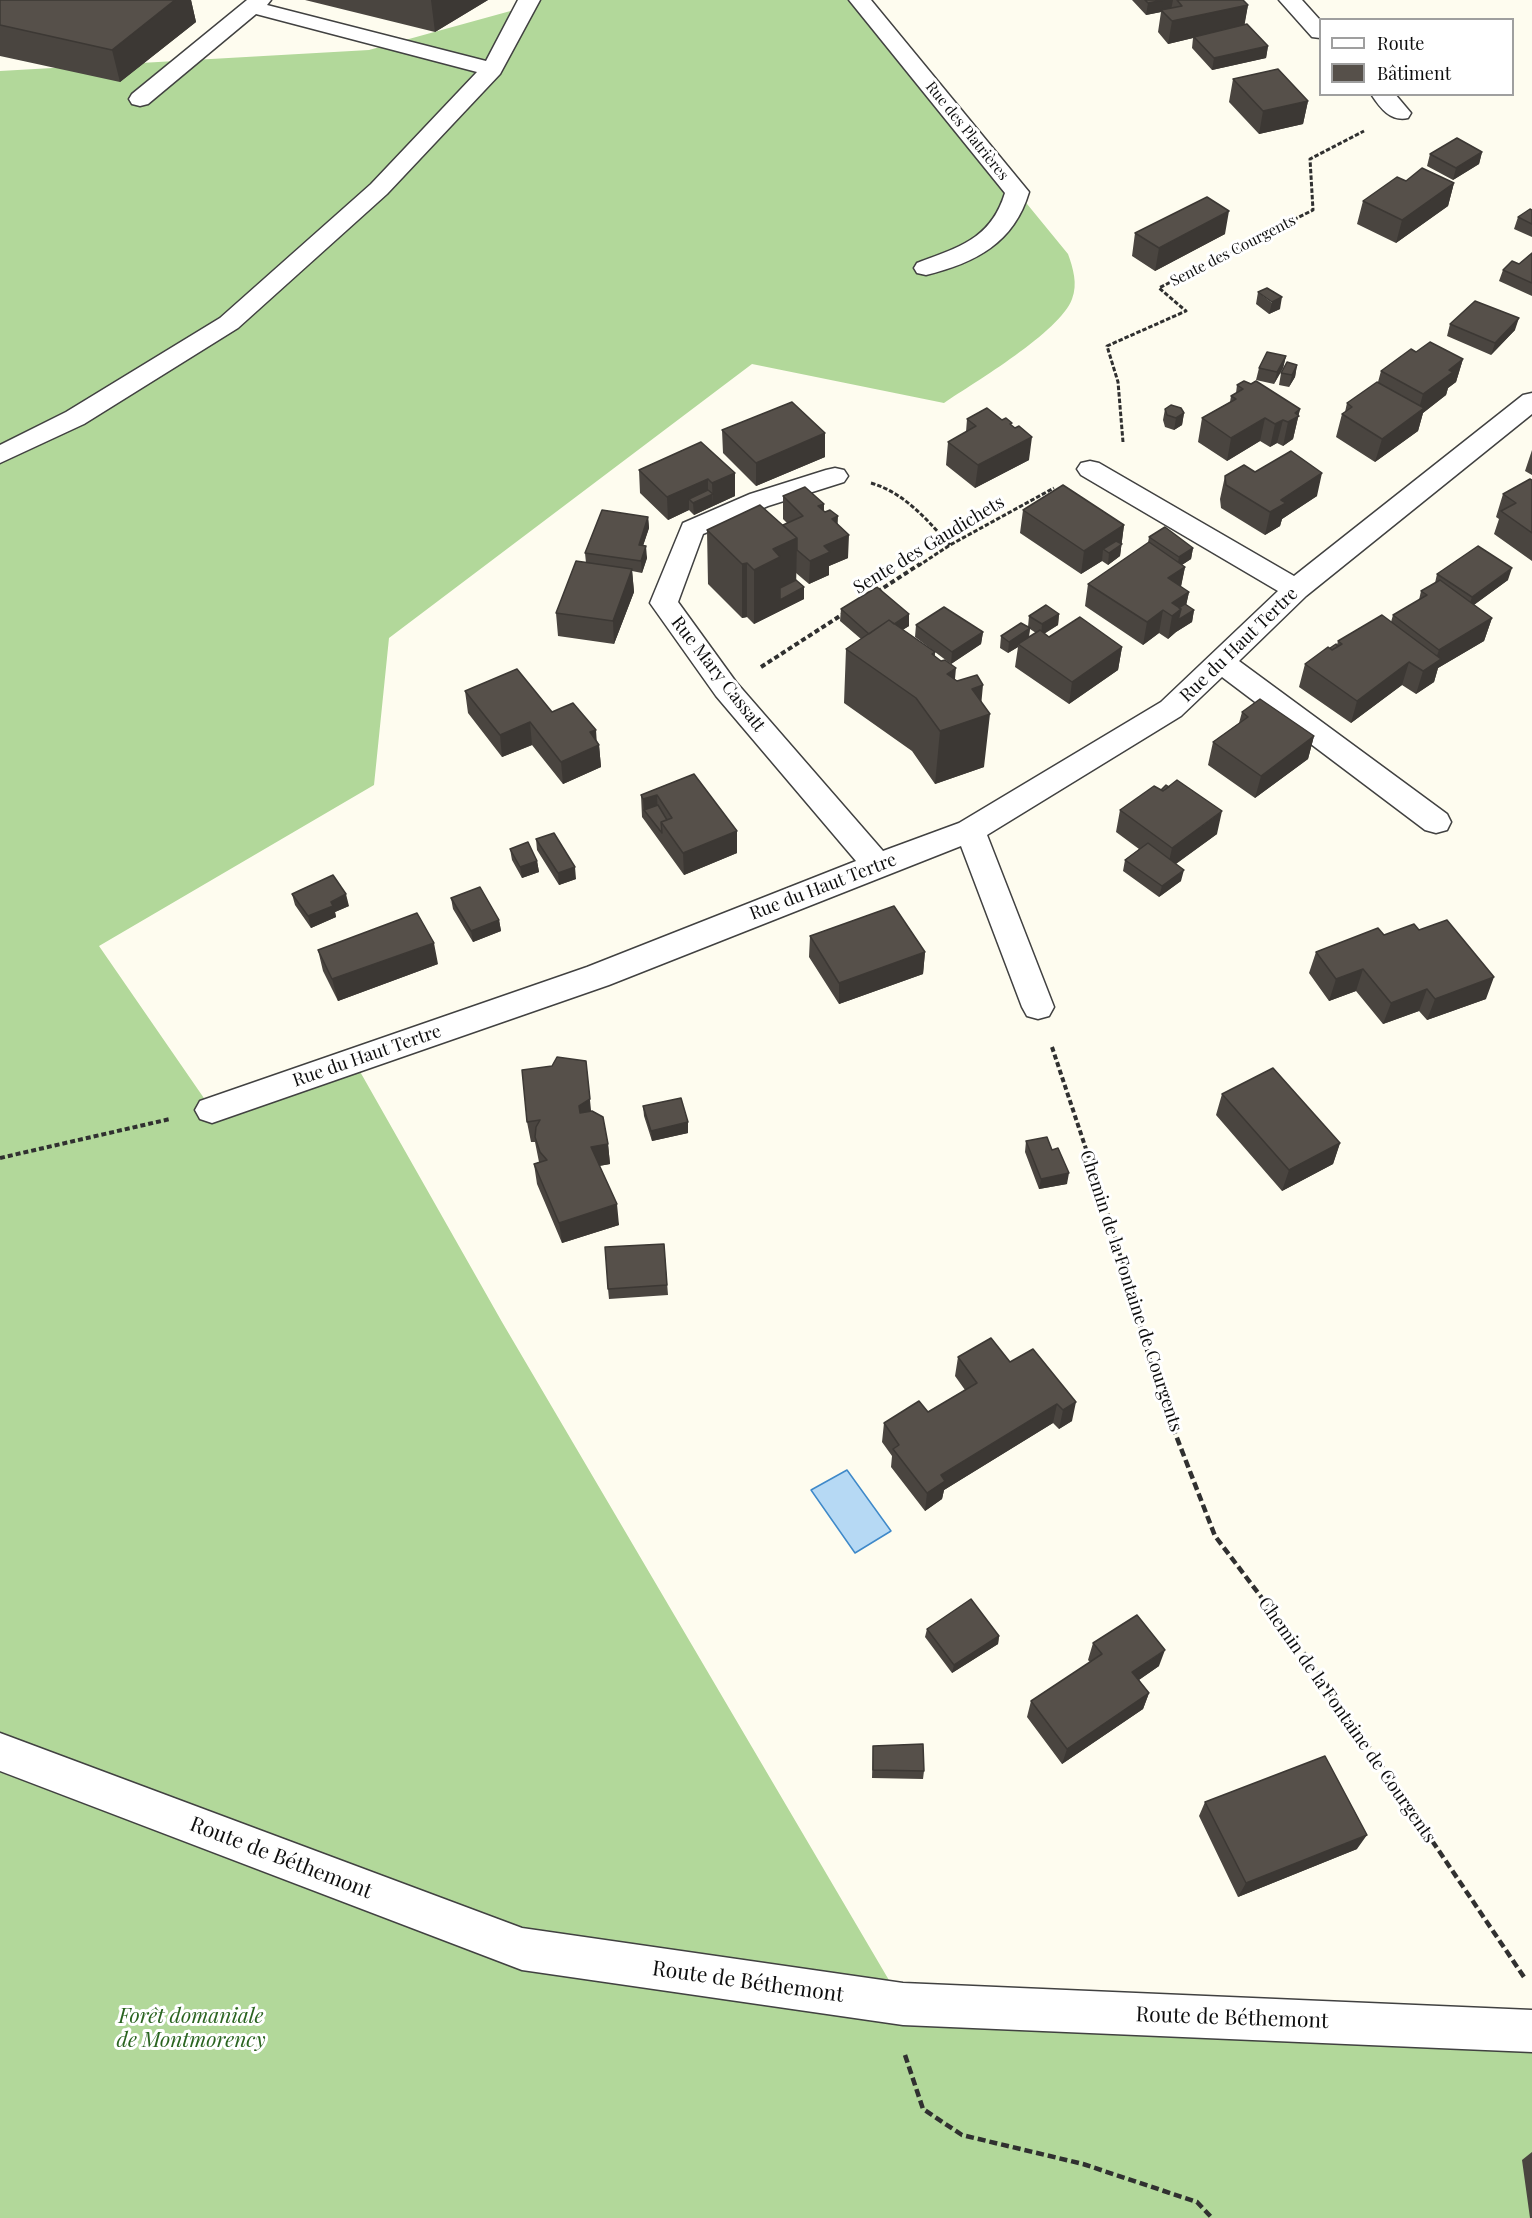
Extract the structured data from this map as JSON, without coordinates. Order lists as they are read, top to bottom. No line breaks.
{"streets":{"street":["Rue des Platrières","Rue du Haut Tertre","Rue Mary Cassatt","Route de Béthemont"],"path":["Sente des Courgents","Sente des Gaudichets","Chemin de la Fontaine de Courgents"]},"crossings":[["Sente des Courgents","Sente des Gaudichets"],["Sente des Gaudichets","Rue Mary Cassatt"],["Rue du Haut Tertre","Rue Mary Cassatt"]],"parks":["Forêt domaniale de Montmorency"],"legend":["Route","Bâtiment"]}
